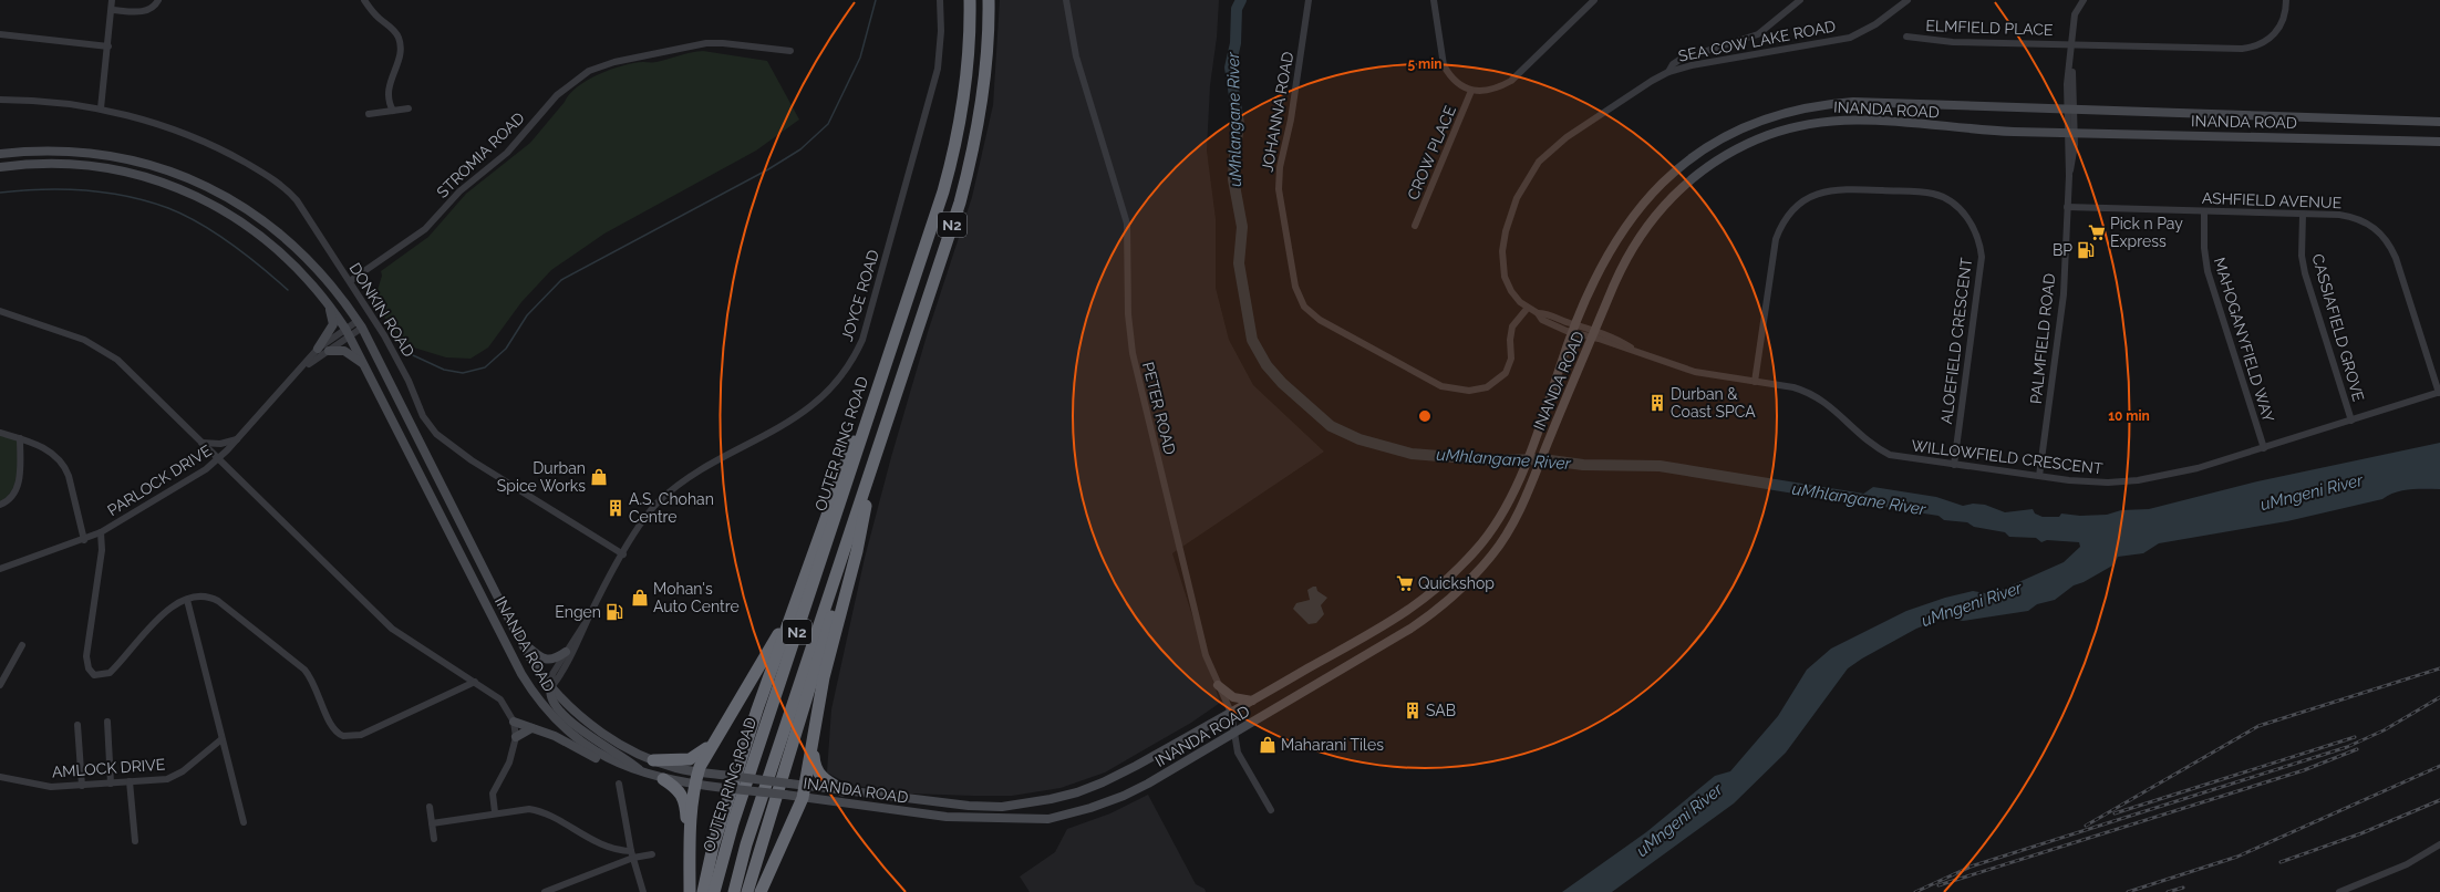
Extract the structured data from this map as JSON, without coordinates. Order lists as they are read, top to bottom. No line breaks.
{"streets":{"highway":["N2","OUTER RING ROAD"],"main road":["INANDA ROAD"],"street":["ELMFIELD PLACE","SEA COW LAKE ROAD","JOHANNA ROAD","CROW PLACE","STROMIA ROAD","ASHFIELD AVENUE","JOYCE ROAD","DONKIN ROAD","CASSIAFIELD GROVE","PALMFIELD ROAD","MAHOGANYFIELD WAY","ALOEFIELD CRESCENT","PETER ROAD","WILLOWFIELD CRESCENT","PARLOCK DRIVE","AMLOCK DRIVE"]},"crossings":[["ELMFIELD PLACE","PALMFIELD ROAD"],["SEA COW LAKE ROAD","JOHANNA ROAD"],["SEA COW LAKE ROAD","WILLOWFIELD CRESCENT"],["INANDA ROAD","JOYCE ROAD"],["INANDA ROAD","PALMFIELD ROAD"],["INANDA ROAD","PETER ROAD"],["INANDA ROAD","WILLOWFIELD CRESCENT"],["INANDA ROAD","PARLOCK DRIVE"],["JOHANNA ROAD","WILLOWFIELD CRESCENT"],["STROMIA ROAD","DONKIN ROAD"],["ASHFIELD AVENUE","CASSIAFIELD GROVE"],["ASHFIELD AVENUE","PALMFIELD ROAD"],["ASHFIELD AVENUE","MAHOGANYFIELD WAY"],["ASHFIELD AVENUE","WILLOWFIELD CRESCENT"],["JOYCE ROAD","DONKIN ROAD"],["CASSIAFIELD GROVE","WILLOWFIELD CRESCENT"],["PALMFIELD ROAD","WILLOWFIELD CRESCENT"],["MAHOGANYFIELD WAY","WILLOWFIELD CRESCENT"],["ALOEFIELD CRESCENT","WILLOWFIELD CRESCENT"]],"water":["uMhlangane River","uMngeni River"],"places":{"supermarket":["Pick n Pay Express","Quickshop"],"fuel station":["BP","Engen"],"building":["Durban & Coast SPCA","A.S. Chohan Centre","SAB"],"shop":["Durban Spice Works","Mohan's Auto Centre","Maharani Tiles"]},"rings":["5 min","10 min"]}
